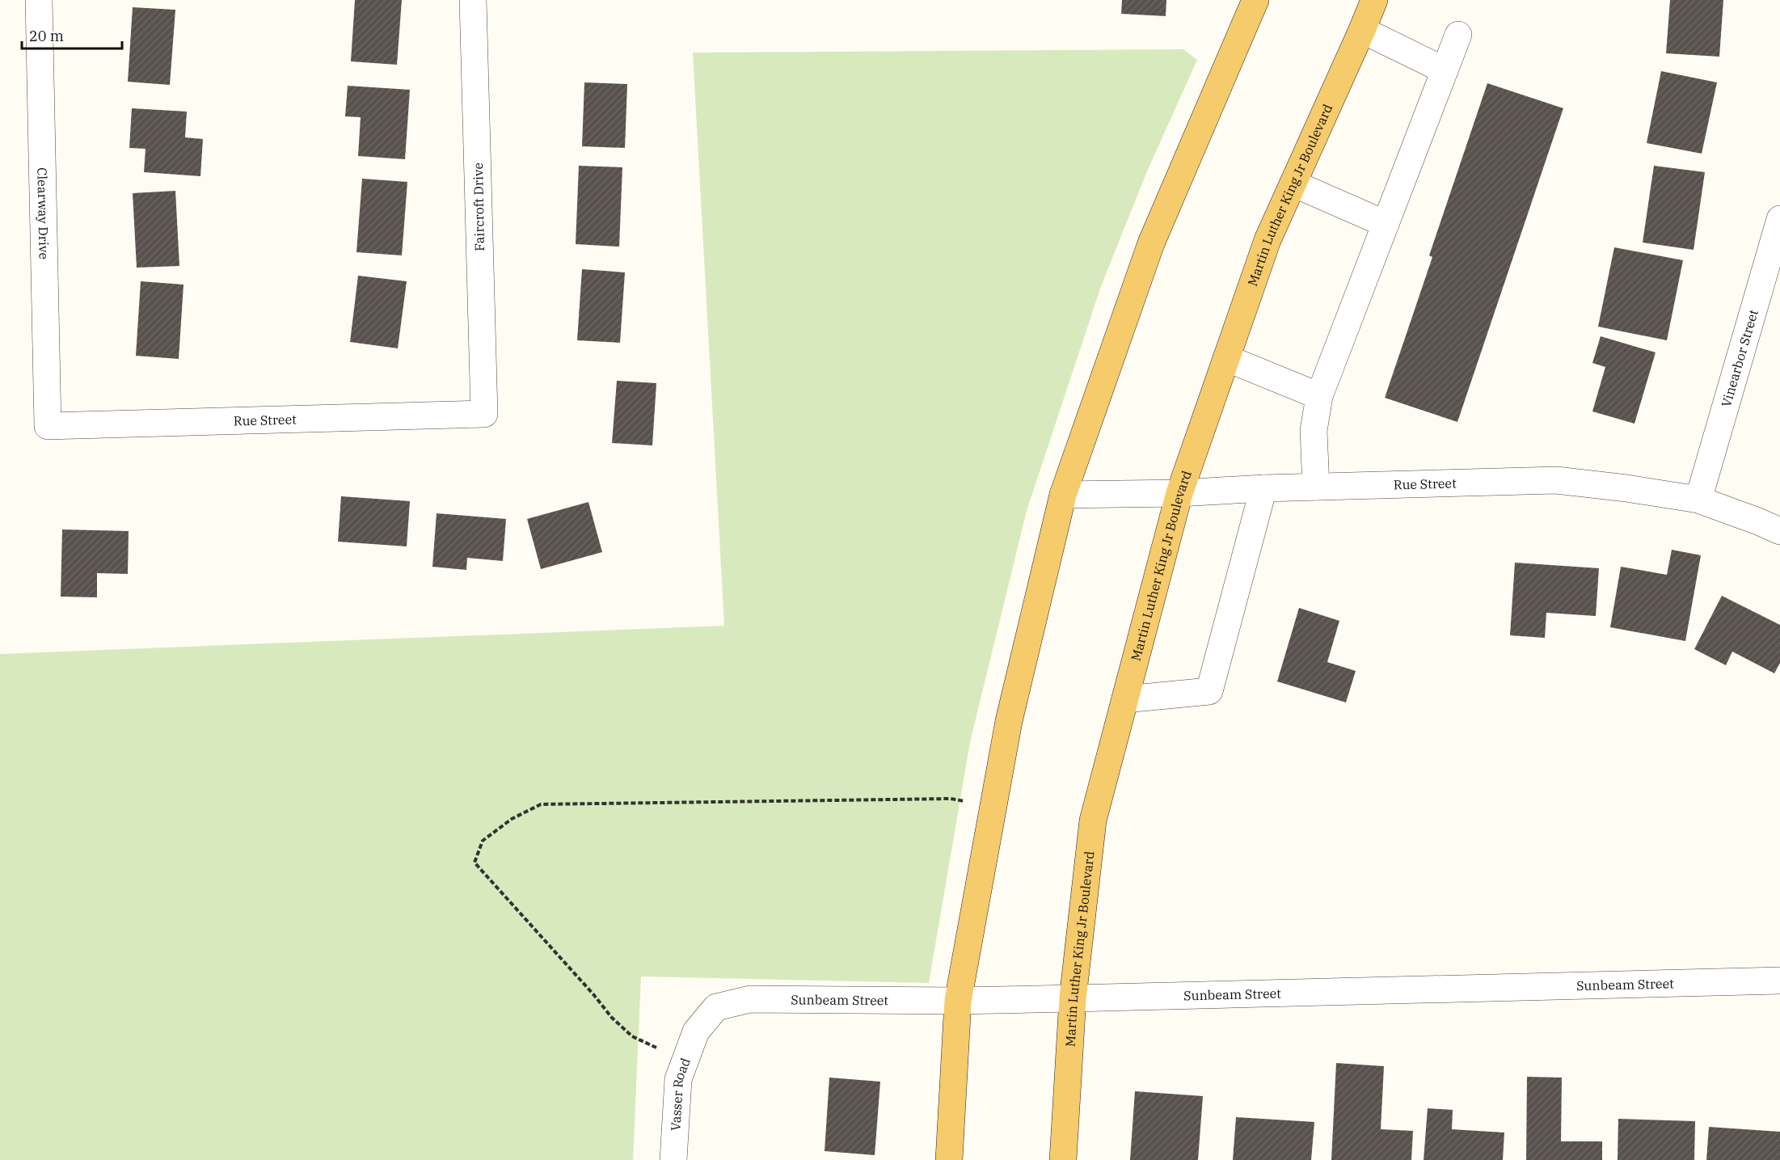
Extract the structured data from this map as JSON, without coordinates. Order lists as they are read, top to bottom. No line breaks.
{"streets":{"main road":["Martin Luther King Jr Boulevard"],"street":["Faircroft Drive","Clearway Drive","Vinearbor Street","Rue Street","Sunbeam Street","Vasser Road"]},"crossings":[["Martin Luther King Jr Boulevard","Rue Street"],["Martin Luther King Jr Boulevard","Sunbeam Street"],["Faircroft Drive","Rue Street"],["Clearway Drive","Rue Street"],["Vinearbor Street","Rue Street"],["Sunbeam Street","Vasser Road"]],"scale_bar":"20 m"}
